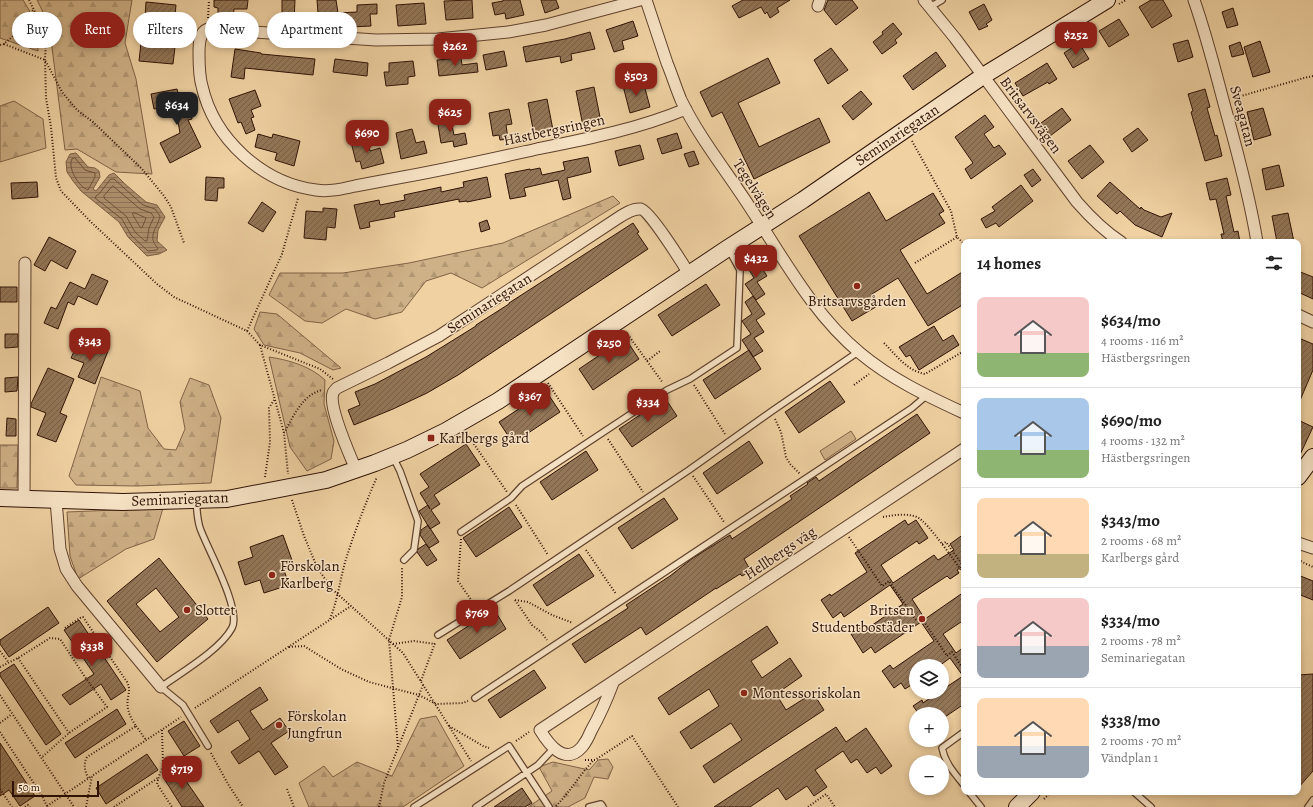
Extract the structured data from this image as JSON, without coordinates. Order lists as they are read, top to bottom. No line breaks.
{"streets":{"street":["Britsarvsvägen","Sveagatan","Hästbergsringen","Seminariegatan","Tegelvägen","Hellbergs väg"]},"crossings":[["Britsarvsvägen","Seminariegatan"],["Hästbergsringen","Tegelvägen"],["Seminariegatan","Tegelvägen"]],"places":{"other":["Britsarvsgården","Förskolan Karlberg","Slottet","Britsen Studentbostäder","Montessoriskolan","Förskolan Jungfrun"],"transit":["Karlbergs gård"]},"scale_bar":"50 m","page":{"chip":["Buy","Rent","Filters","New","Apartment"],"price":["$252","$262","$503","$634","$625","$690","$432","$343","$250","$367","$334","$769","$338","$719"],"heading":"14 homes","list":[{"name":"$634/mo","note":"4 rooms · 116 m² · Hästbergsringen"},{"name":"$690/mo","note":"4 rooms · 132 m² · Hästbergsringen"},{"name":"$343/mo","note":"2 rooms · 68 m² · Karlbergs gård"},{"name":"$334/mo","note":"2 rooms · 78 m² · Seminariegatan"},{"name":"$338/mo","note":"2 rooms · 70 m² · Vändplan 1"}],"map_buttons":["+","−"],"scale":"50 m"}}
